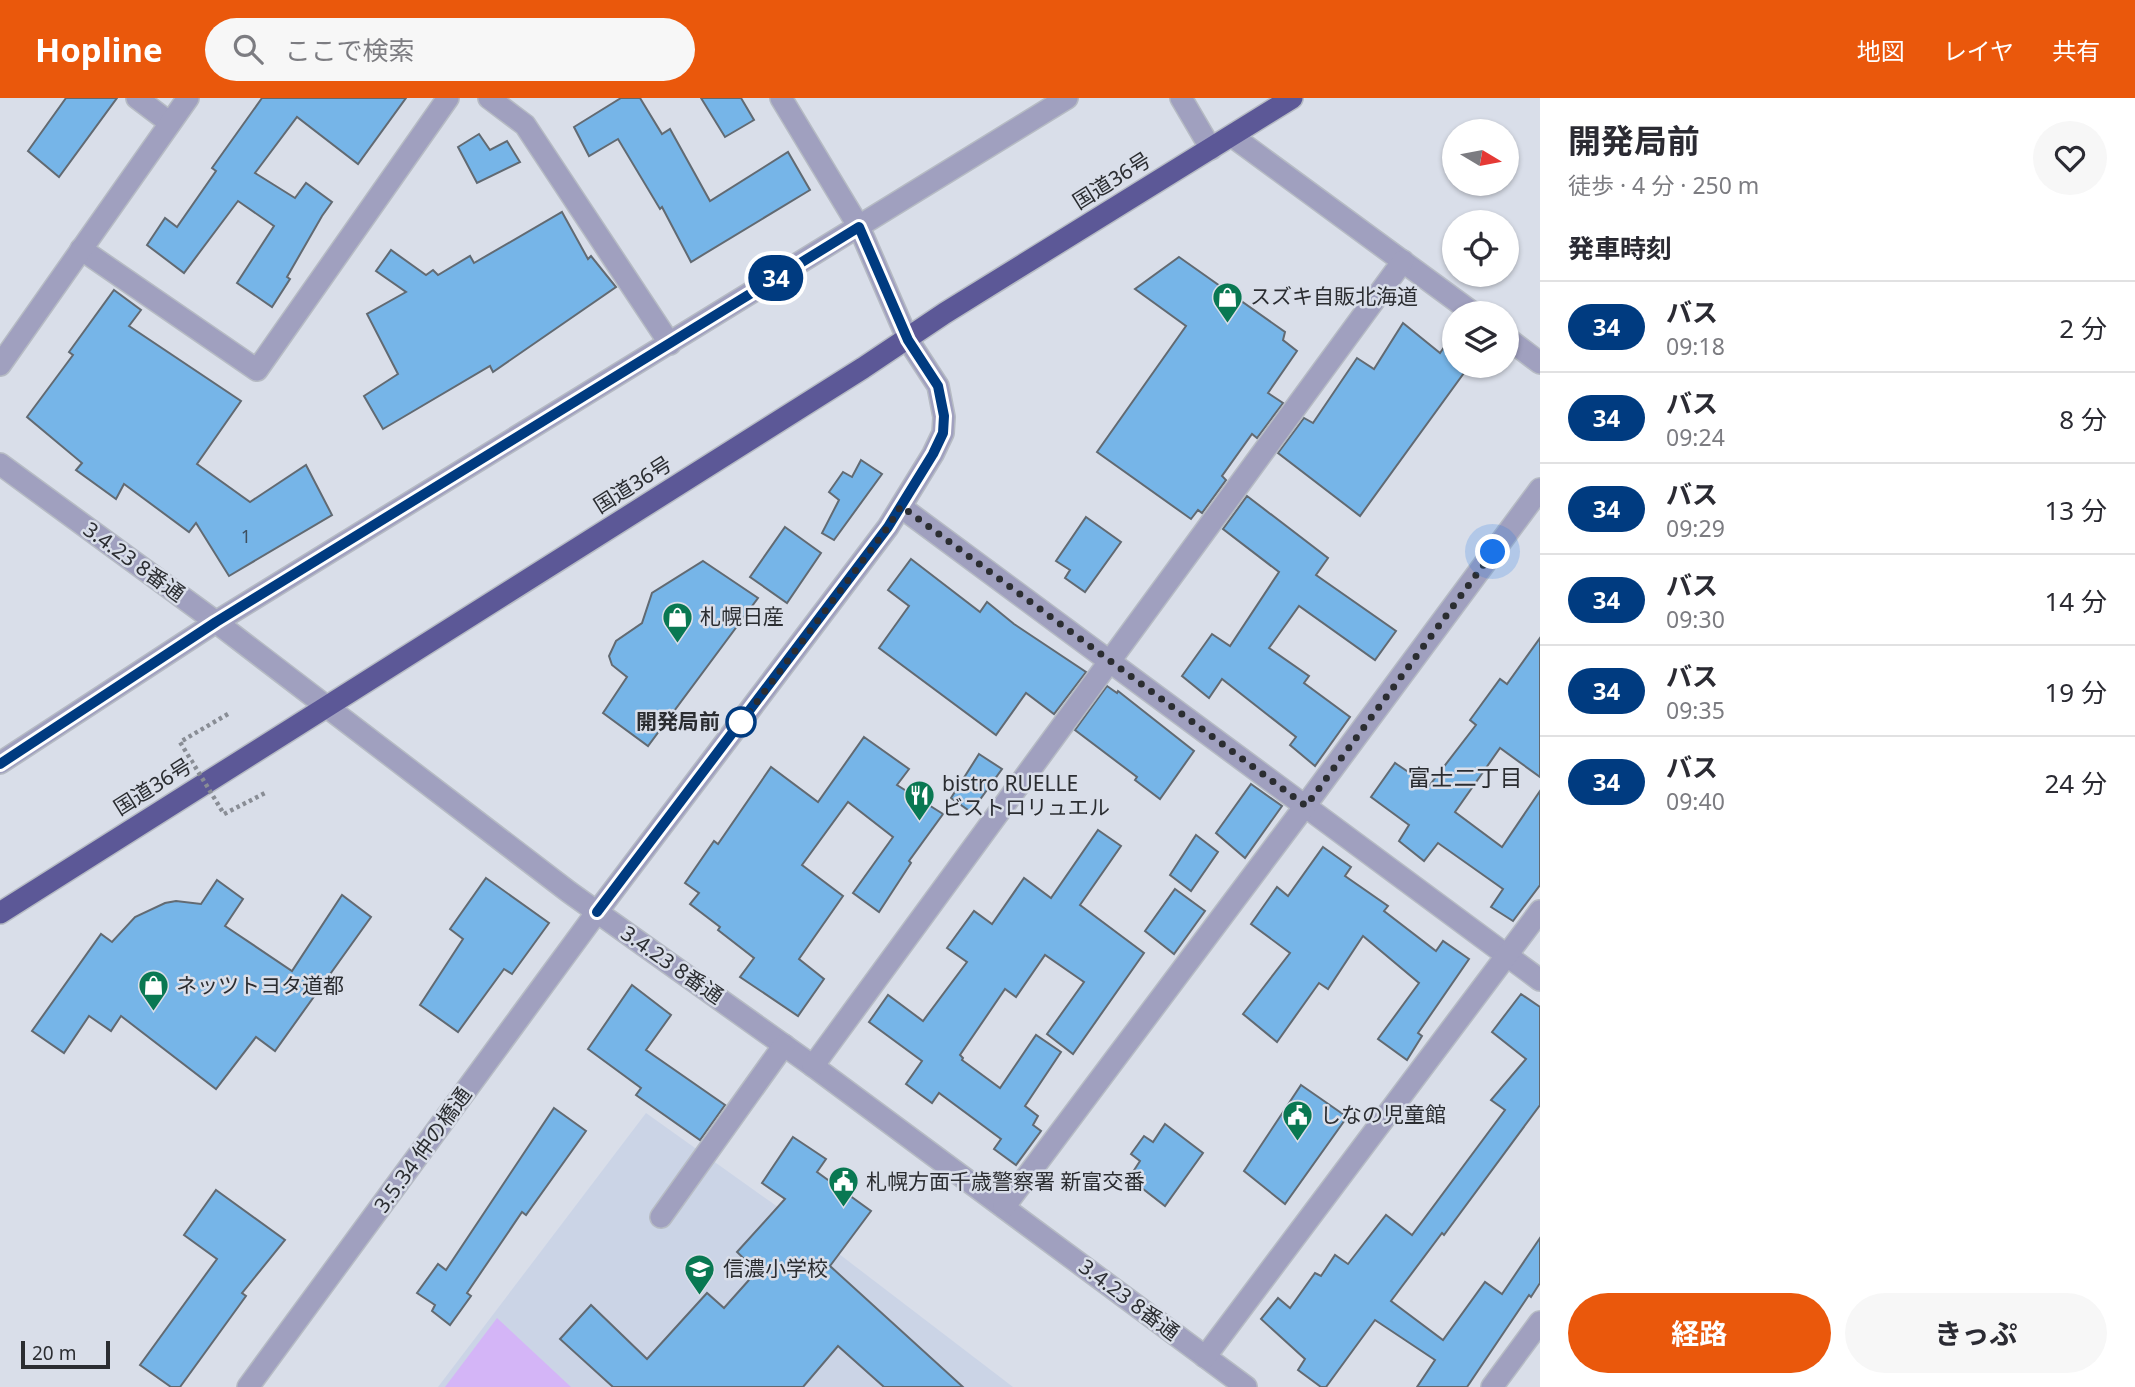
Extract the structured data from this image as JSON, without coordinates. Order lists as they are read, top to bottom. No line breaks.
{"streets":{"highway":["国道36号"],"street":["3.4.23 8番通","3.5.34 仲の橋通"]},"crossings":[["国道36号","3.4.23 8番通"],["国道36号","3.5.34 仲の橋通"],["3.4.23 8番通","3.5.34 仲の橋通"]],"districts":["富士二丁目"],"places":{"shop":["スズキ自販北海道","札幌日産","ネッツトヨタ道都"],"other":["開発局前"],"restaurant":["bistro RUELLE ビストロリュエル"],"public building":["しなの児童館","札幌方面千歳警察署 新富交番"],"school or university":["信濃小学校"]},"lines":["bus line 34"],"house_numbers":["1"],"scale_bar":"20 m","north":"right","page":{"header":"Hopline","search":"ここで検索","nav":["地図","レイヤ","共有"],"on_map":"34","heading":[["開発局前","徒歩 · 4 分 · 250 m"],"発車時刻"],"list":[{"mark":"34","name":"バス","note":"09:18","value":"2 分"},{"mark":"34","name":"バス","note":"09:24","value":"8 分"},{"mark":"34","name":"バス","note":"09:29","value":"13 分"},{"mark":"34","name":"バス","note":"09:30","value":"14 分"},{"mark":"34","name":"バス","note":"09:35","value":"19 分"},{"mark":"34","name":"バス","note":"09:40","value":"24 分"}],"buttons":["経路","きっぷ"],"scale":"20 m"}}
